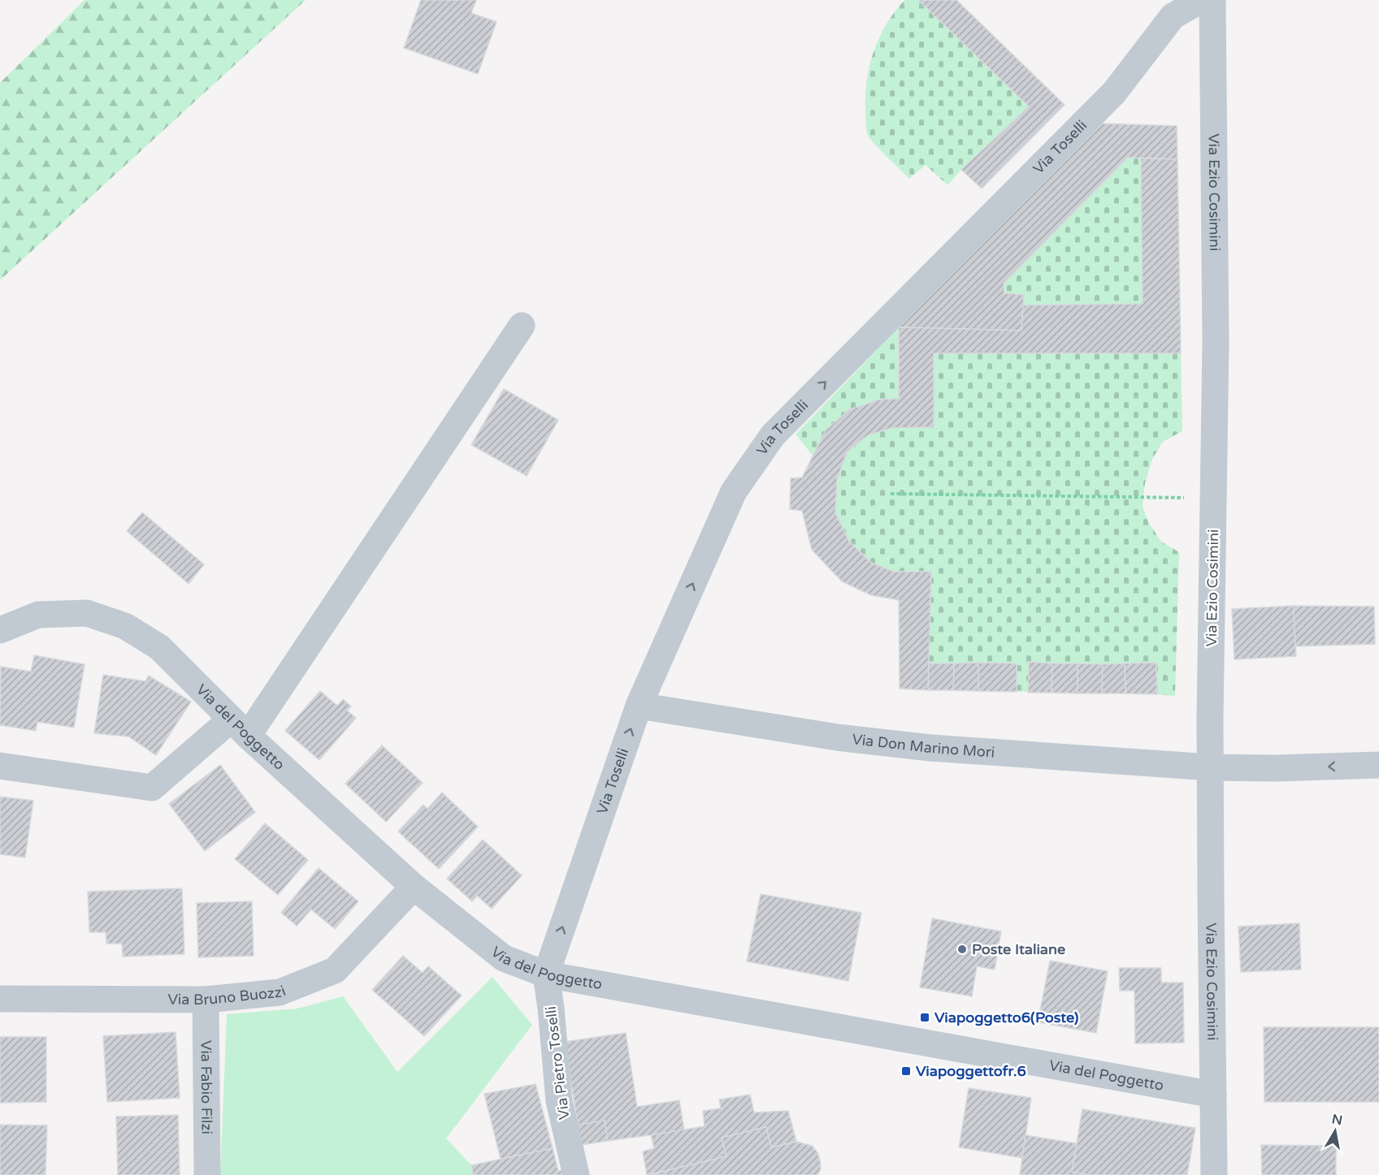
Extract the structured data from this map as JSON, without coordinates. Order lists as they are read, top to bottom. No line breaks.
{"streets":{"street":["Via Toselli","Via Ezio Cosimini","Via del Poggetto","Via Don Marino Mori","Via Bruno Buozzi","Via Pietro Toselli","Via Fabio Filzi"]},"crossings":[["Via Toselli","Via del Poggetto"],["Via Toselli","Via Don Marino Mori"],["Via Toselli","Via Pietro Toselli"],["Via Ezio Cosimini","Via del Poggetto"],["Via Ezio Cosimini","Via Don Marino Mori"],["Via del Poggetto","Via Bruno Buozzi"],["Via del Poggetto","Via Pietro Toselli"],["Via Bruno Buozzi","Via Fabio Filzi"]],"one_way":["Via Toselli"],"places":{"other":["Poste Italiane"],"transit":["Viapoggetto6(Poste)","Viapoggettofr.6"]},"north":"top"}
